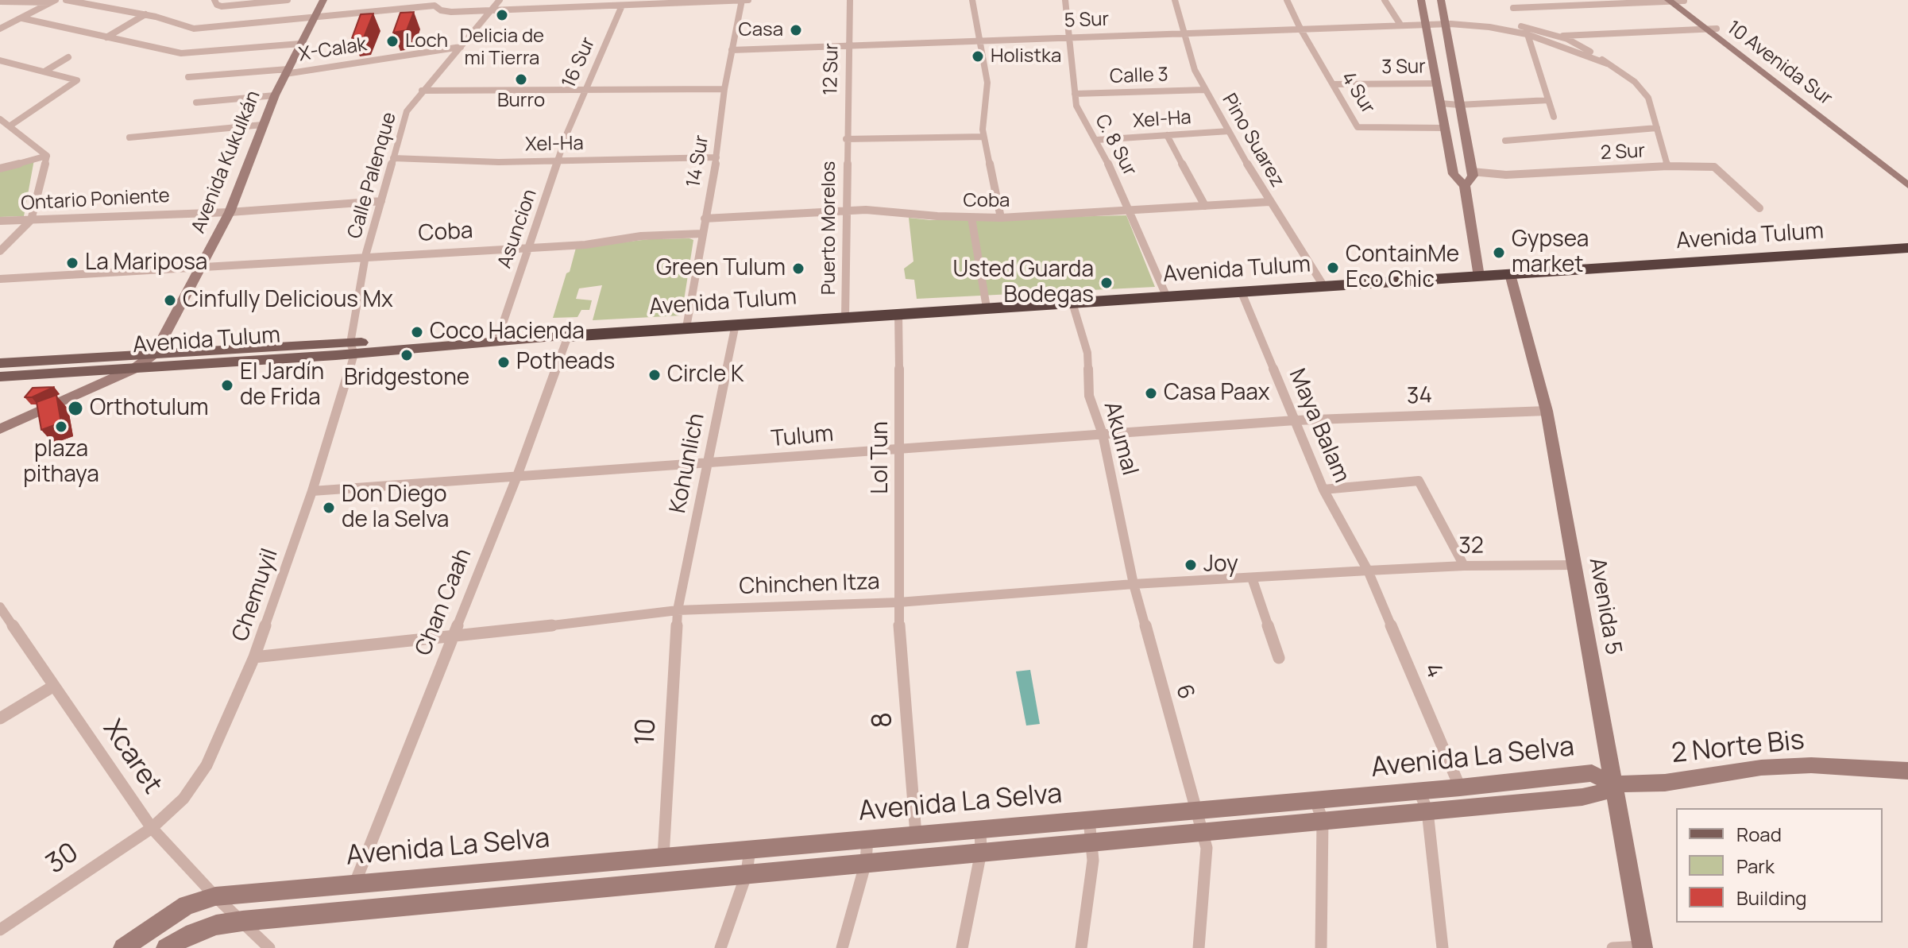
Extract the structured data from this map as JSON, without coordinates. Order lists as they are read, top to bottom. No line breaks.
{"streets":{"highway":["Avenida Tulum"],"street":["5 Sur","X-Calak","16 Sur","10 Avenida Sur","3 Sur","12 Sur","Calle 3","4 Sur","Xel-Ha","Pino Suarez","C. 8 Sur","2 Sur","14 Sur","Avenida Kukulkán","Calle Palenque","Ontario Poniente","Coba","Puerto Morelos","Asuncion","34","Maya Balam","Tulum","Akumal","Lol Tun","Kohunlich","32","Chinchen Itza","Chemuyil","Chan Caah","Avenida 5","4","6","8","10","2 Norte Bis","Xcaret","Avenida La Selva","30"]},"crossings":[["5 Sur","12 Sur"],["5 Sur","4 Sur"],["5 Sur","Pino Suarez"],["5 Sur","C. 8 Sur"],["5 Sur","14 Sur"],["X-Calak","Avenida Kukulkán"],["X-Calak","Calle Palenque"],["16 Sur","Asuncion"],["3 Sur","4 Sur"],["12 Sur","Puerto Morelos"],["Calle 3","Pino Suarez"],["Calle 3","C. 8 Sur"],["Xel-Ha","Pino Suarez"],["Xel-Ha","C. 8 Sur"],["Xel-Ha","14 Sur"],["Xel-Ha","Calle Palenque"],["Xel-Ha","Asuncion"],["Pino Suarez","Coba"],["Pino Suarez","Avenida Tulum"],["C. 8 Sur","Coba"],["C. 8 Sur","Avenida Tulum"],["14 Sur","Coba"],["14 Sur","Avenida Tulum"],["Avenida Kukulkán","Ontario Poniente"],["Avenida Kukulkán","Coba"],["Avenida Kukulkán","Avenida Tulum"],["Calle Palenque","Ontario Poniente"],["Calle Palenque","Coba"],["Calle Palenque","Avenida Tulum"],["Calle Palenque","Chemuyil"],["Coba","Puerto Morelos"],["Coba","Asuncion"],["Puerto Morelos","Avenida Tulum"],["Asuncion","Avenida Tulum"],["Avenida Tulum","Maya Balam"],["Avenida Tulum","Akumal"],["Avenida Tulum","Lol Tun"],["Avenida Tulum","Kohunlich"],["Avenida Tulum","Chemuyil"],["Avenida Tulum","Chan Caah"],["Avenida Tulum","Avenida 5"],["34","Maya Balam"],["34","Tulum"],["34","Avenida 5"],["Maya Balam","Tulum"],["Maya Balam","32"],["Maya Balam","Chinchen Itza"],["Maya Balam","4"],["Tulum","Akumal"],["Tulum","Lol Tun"],["Tulum","Kohunlich"],["Tulum","Chemuyil"],["Tulum","Chan Caah"],["Akumal","Chinchen Itza"],["Akumal","6"],["Lol Tun","Chinchen Itza"],["Lol Tun","8"],["Kohunlich","Chinchen Itza"],["Kohunlich","10"],["32","Chinchen Itza"],["32","Avenida 5"],["32","4"],["Chinchen Itza","Chemuyil"],["Chinchen Itza","Chan Caah"],["Chinchen Itza","4"],["Chinchen Itza","6"],["Chinchen Itza","8"],["Chinchen Itza","10"],["Chemuyil","Xcaret"],["Chemuyil","30"],["Chan Caah","Avenida La Selva"],["Avenida 5","2 Norte Bis"],["Avenida 5","Avenida La Selva"],["4","Avenida La Selva"],["6","Avenida La Selva"],["8","Avenida La Selva"],["10","Avenida La Selva"],["2 Norte Bis","Avenida La Selva"],["Xcaret","Avenida La Selva"],["Xcaret","30"]],"places":["Delicia de mi Tierra","Casa","Loch","Holistka","Burro","Gypsea market","La Mariposa","ContainMe Eco Chic","Green Tulum","Usted Guarda Bodegas","Cinfully Delicious Mx","Coco Hacienda","Bridgestone","Potheads","Circle K","El Jardín de Frida","Casa Paax","Orthotulum","plaza pithaya","Don Diego de la Selva","Joy"],"legend":["Road","Park","Building"]}
